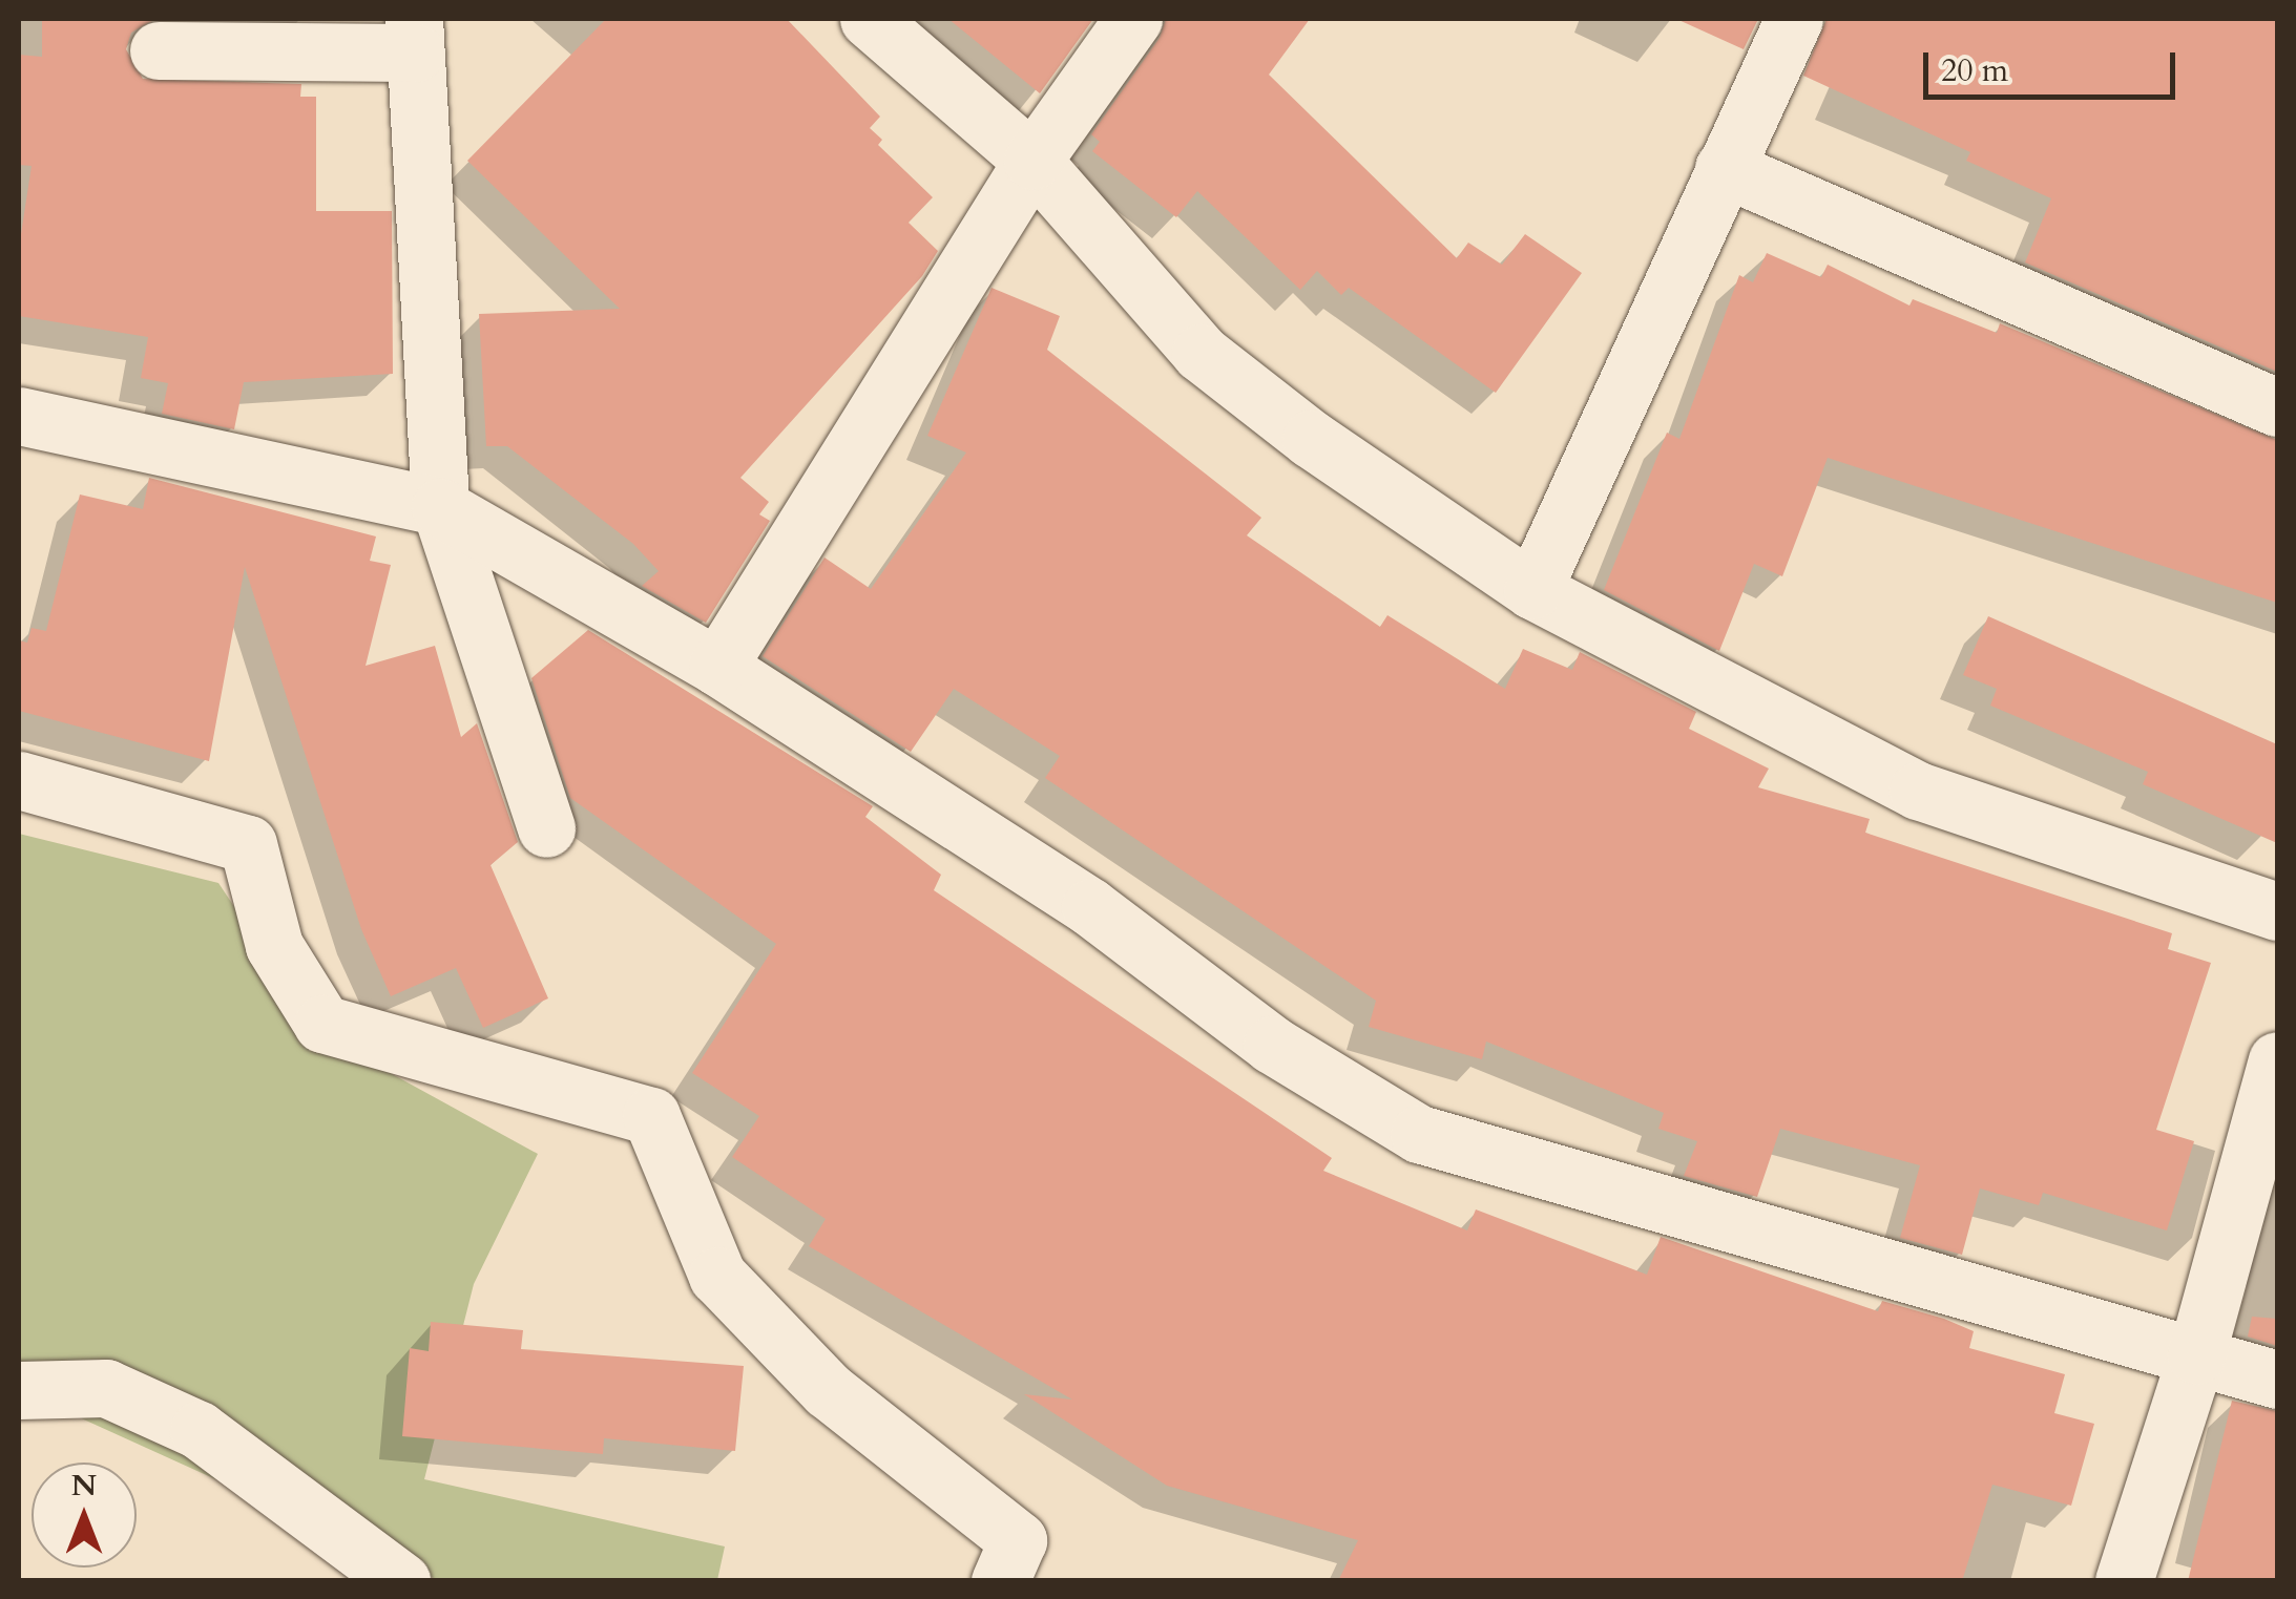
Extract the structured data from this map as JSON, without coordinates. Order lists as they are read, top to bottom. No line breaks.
{"scale_bar":"20 m","north":"top"}
